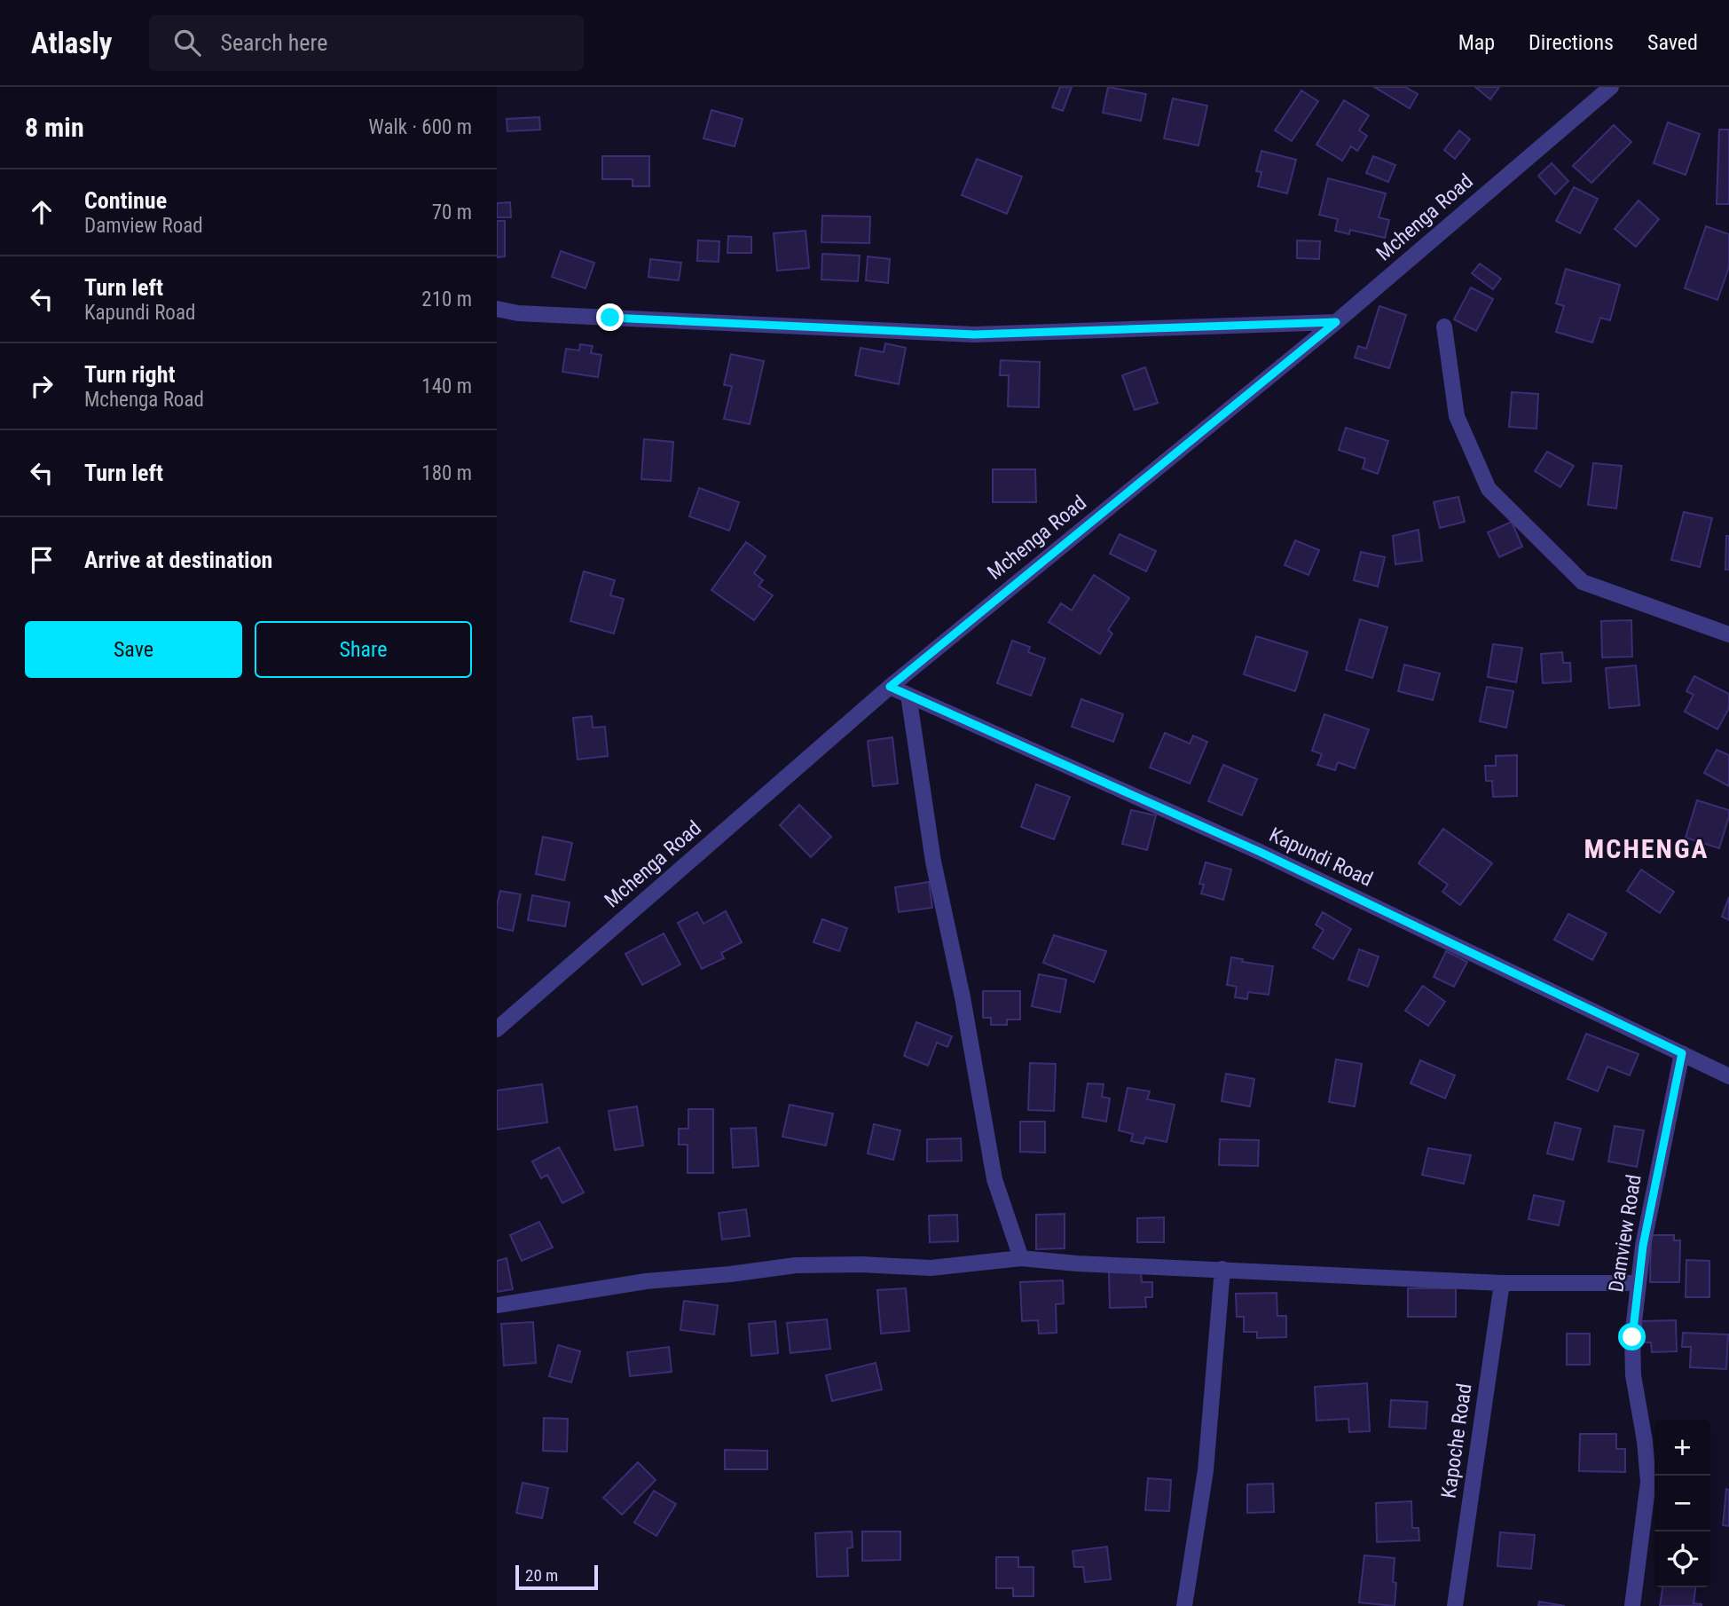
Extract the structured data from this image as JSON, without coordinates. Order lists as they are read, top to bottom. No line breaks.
{"streets":{"street":["Mchenga Road","Kapundi Road","Damview Road","Kapoche Road"]},"crossings":[["Mchenga Road","Kapundi Road"],["Kapundi Road","Damview Road"]],"districts":["MCHENGA"],"scale_bar":"20 m","page":{"header":"Atlasly","search":"Search here","nav":["Map","Directions","Saved"],"heading":["8 min","Walk · 600 m"],"list":[["Continue","Damview Road","70 m"],["Turn left","Kapundi Road","210 m"],["Turn right","Mchenga Road","140 m"],["Turn left","180 m"],"Arrive at destination"],"buttons":["Save","Share"],"map_buttons":["+","−"],"scale":"20 m"}}
